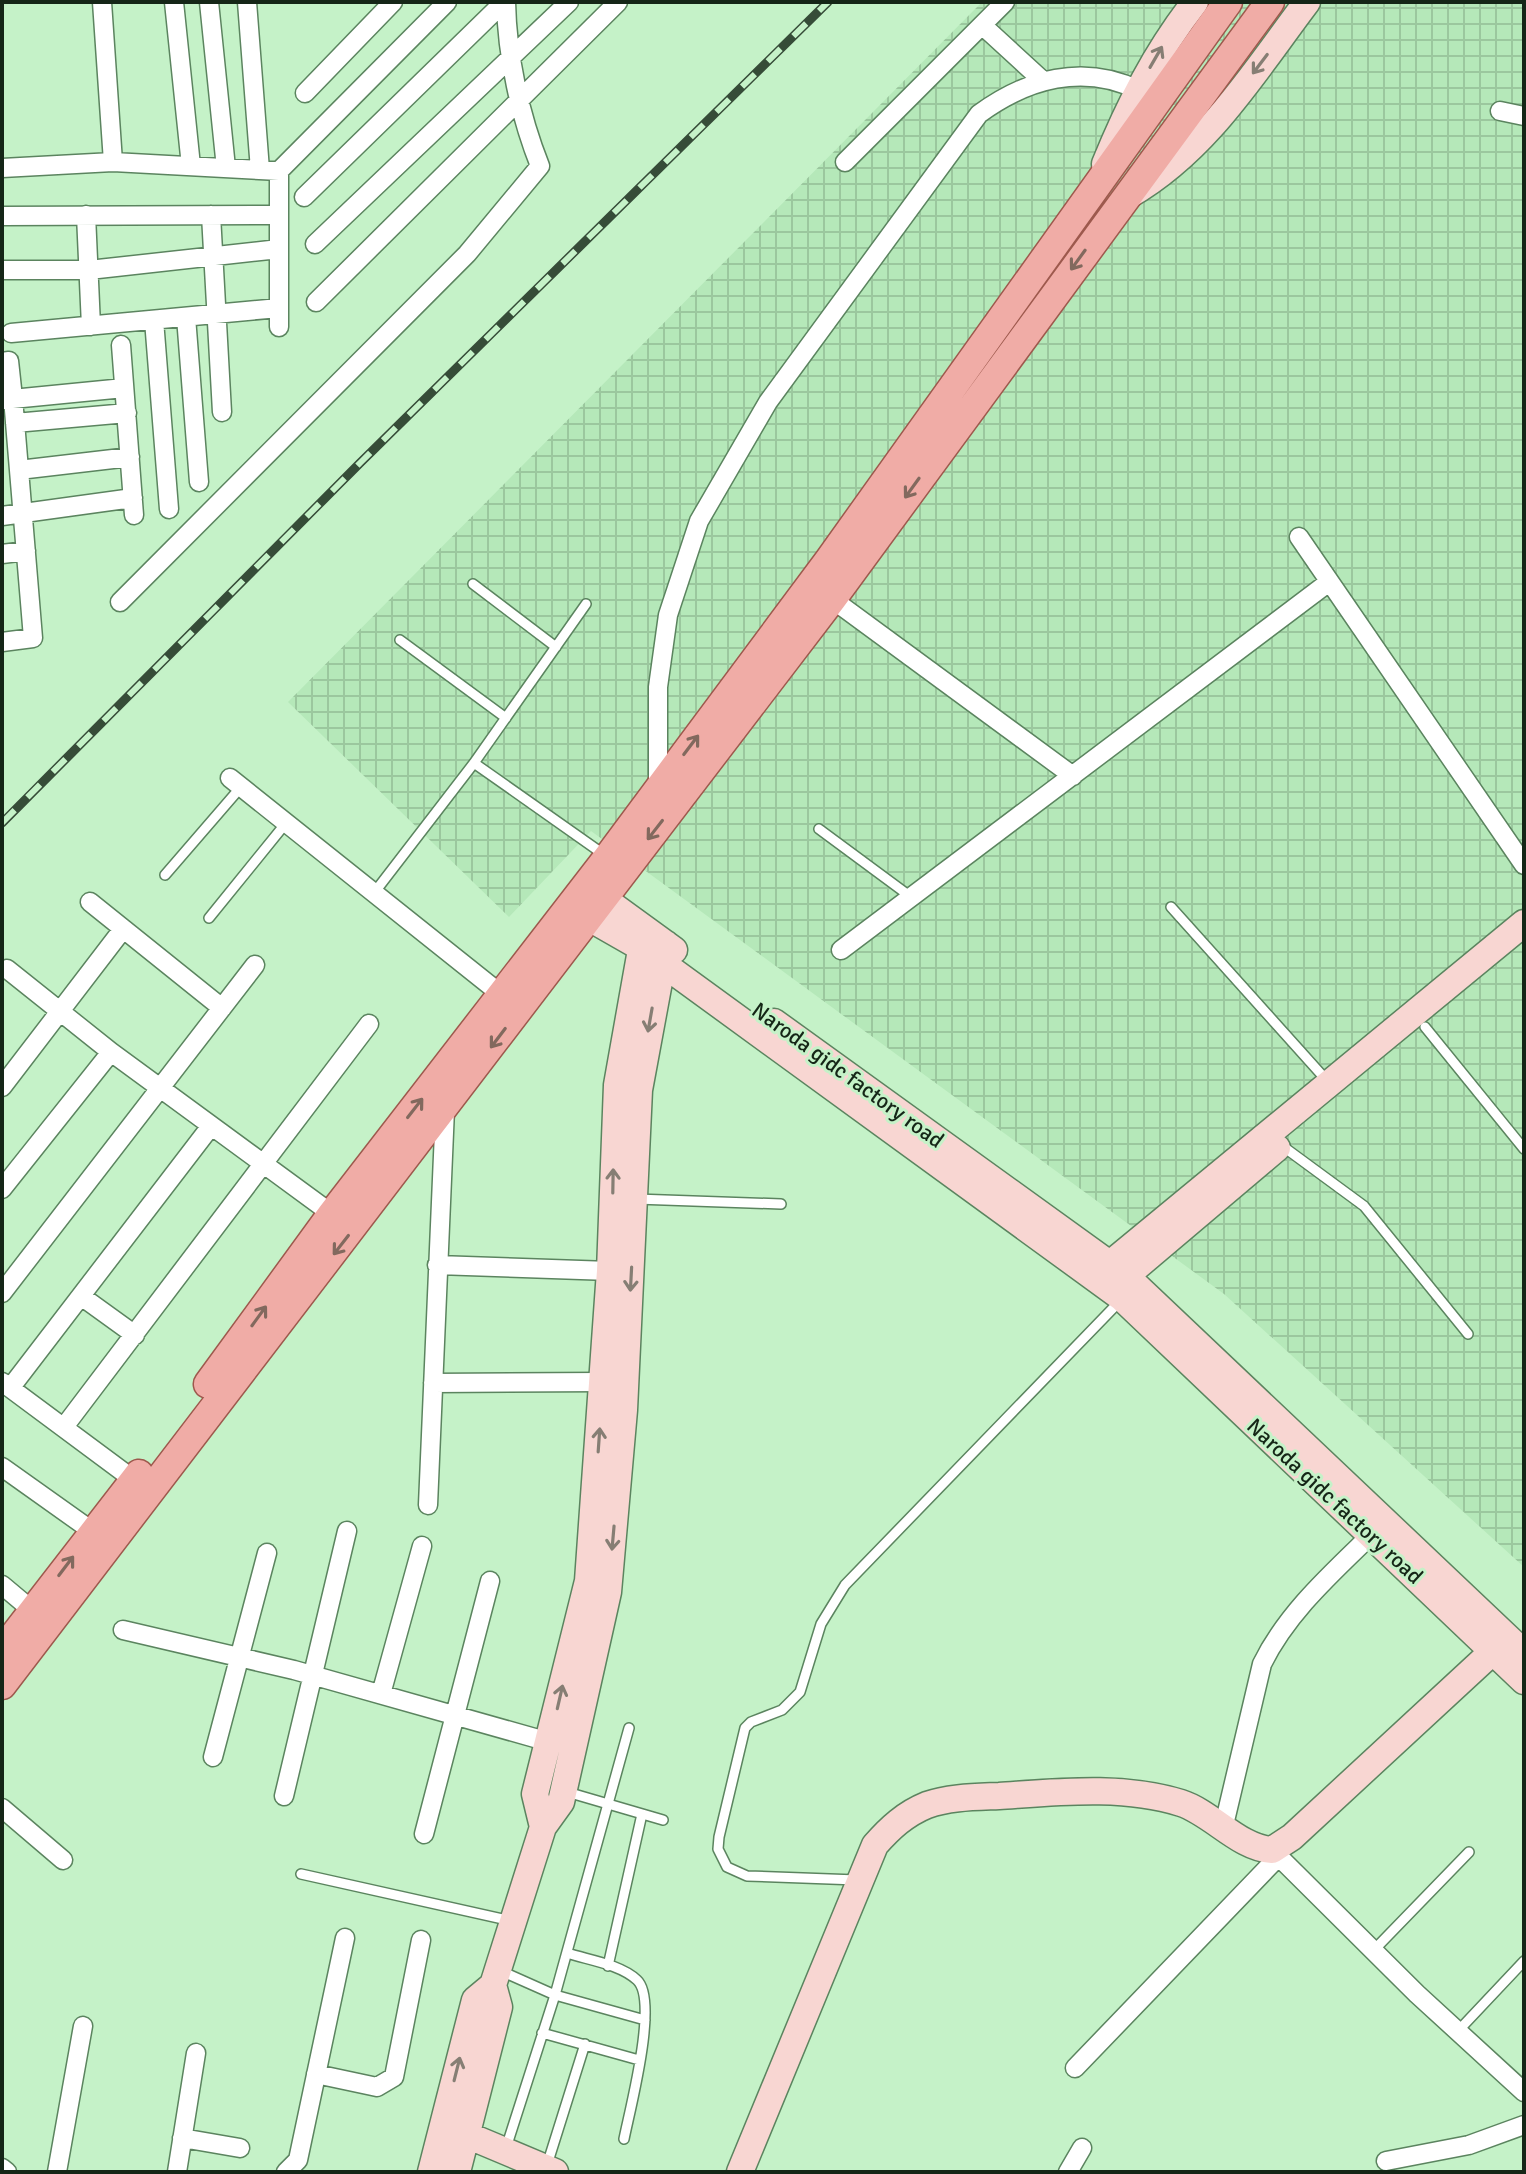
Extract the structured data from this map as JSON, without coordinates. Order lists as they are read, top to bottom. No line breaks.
{"streets":{"street":["Naroda gidc factory road"]}}
